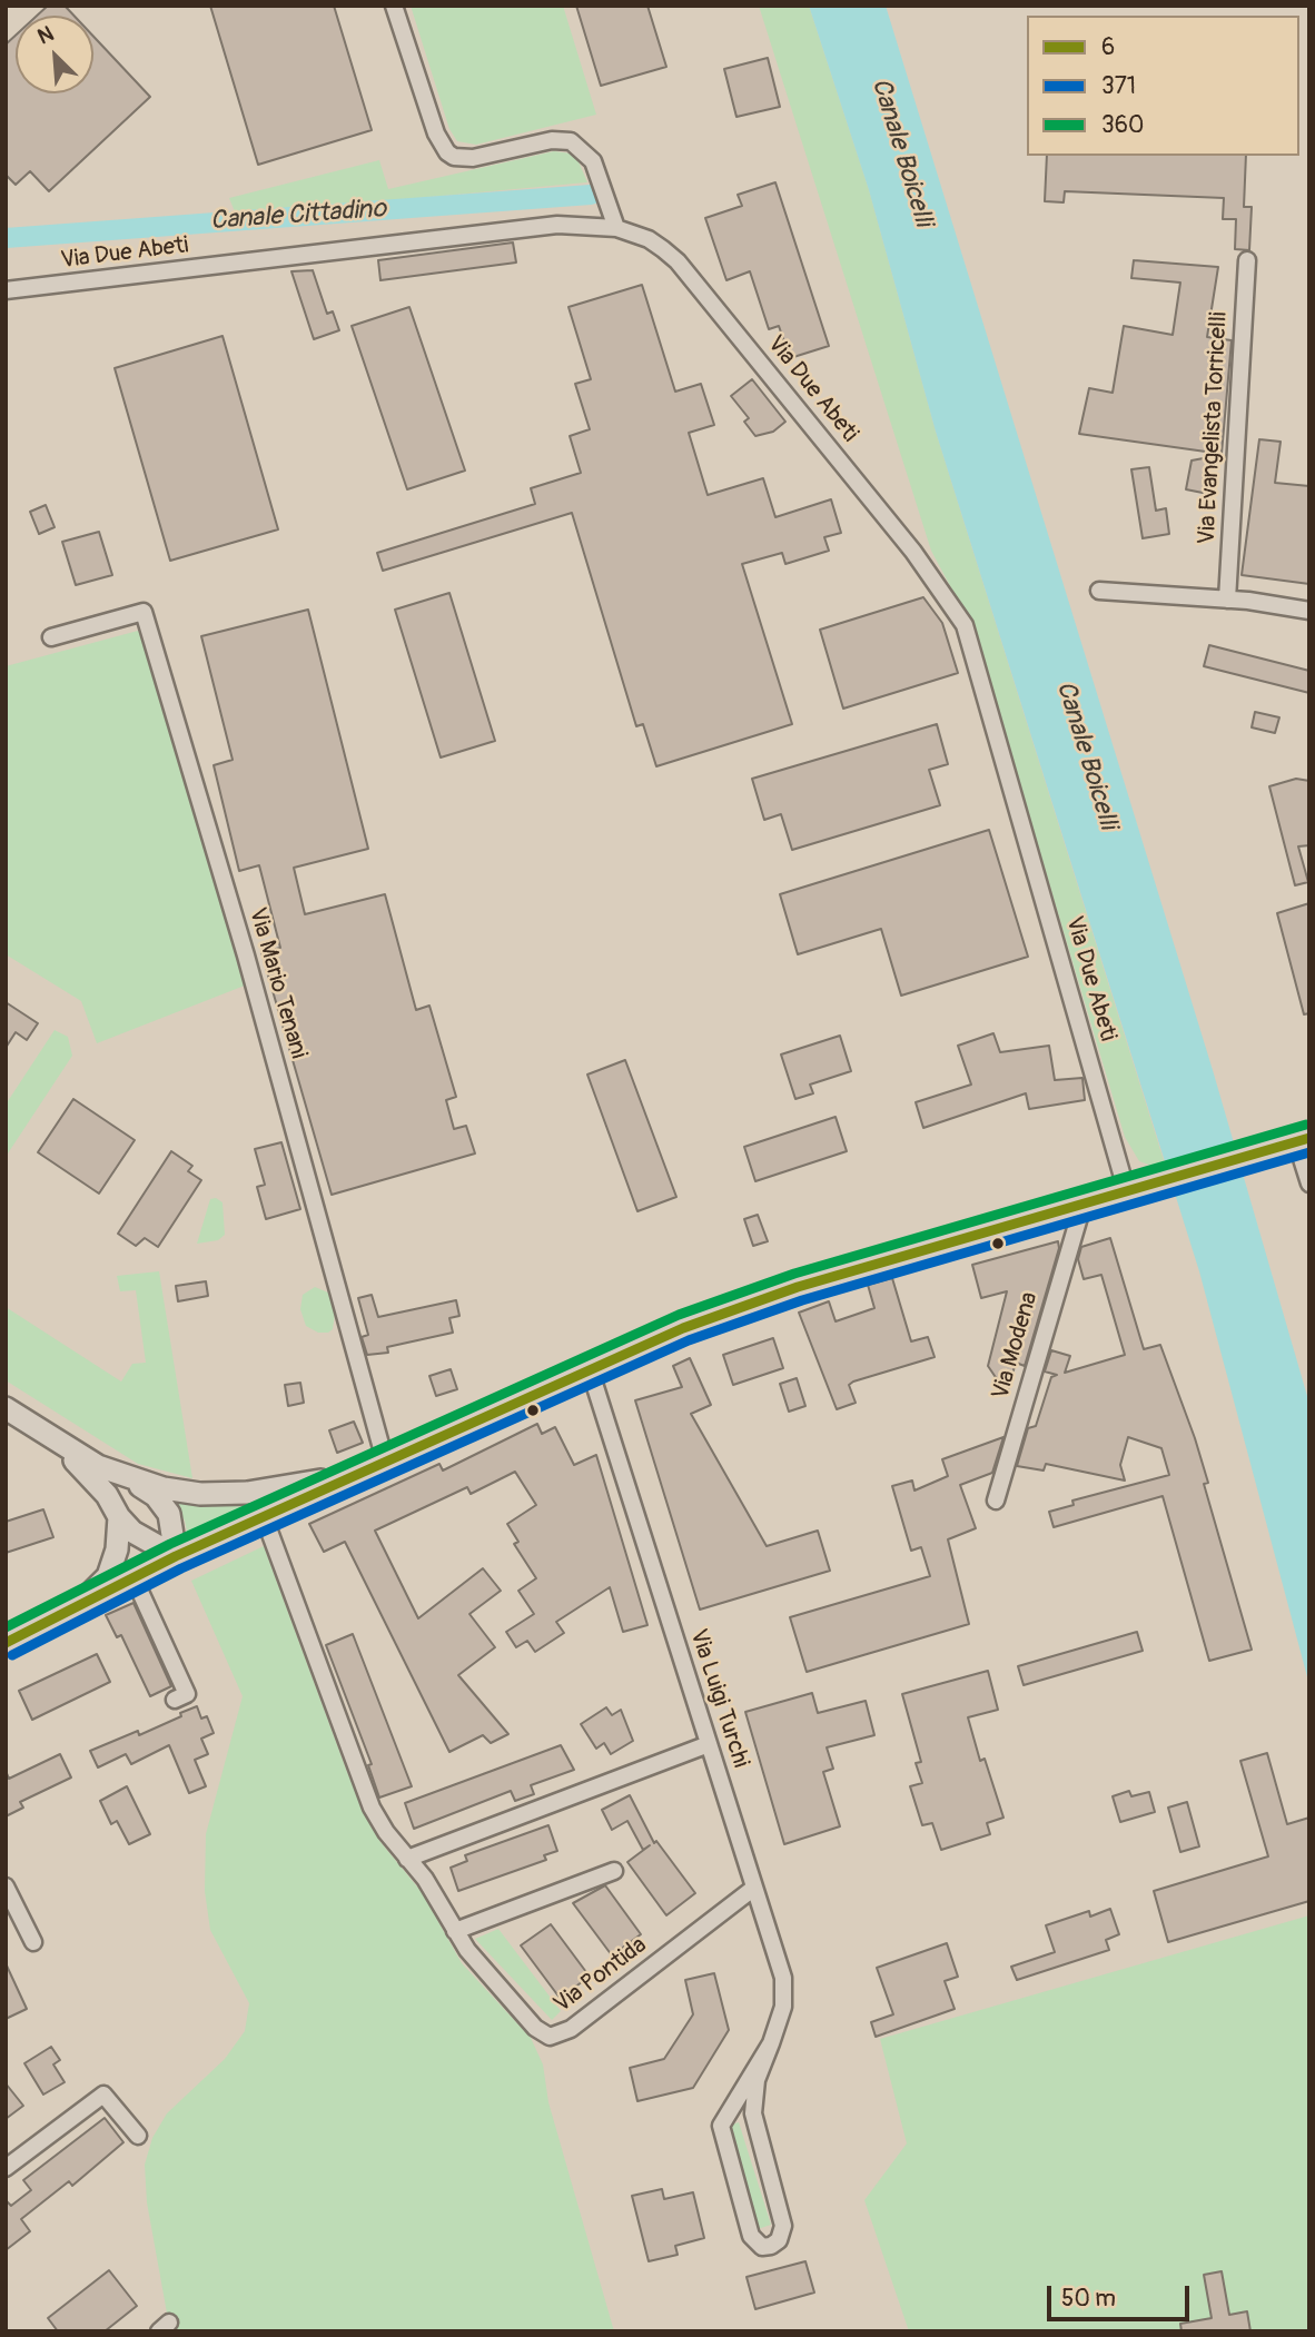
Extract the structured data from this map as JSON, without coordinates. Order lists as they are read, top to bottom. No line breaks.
{"streets":{"street":["Via Due Abeti","Via Evangelista Torricelli","Via Mario Tenani","Via Modena","Via Luigi Turchi","Via Pontida"]},"crossings":[["Via Luigi Turchi","Via Pontida"]],"water":["Canale Boicelli","Canale Cittadino"],"lines":["transit line 360","transit line 6","transit line 371"],"legend":["6","371","360"],"scale_bar":"50 m","north":"top left"}
